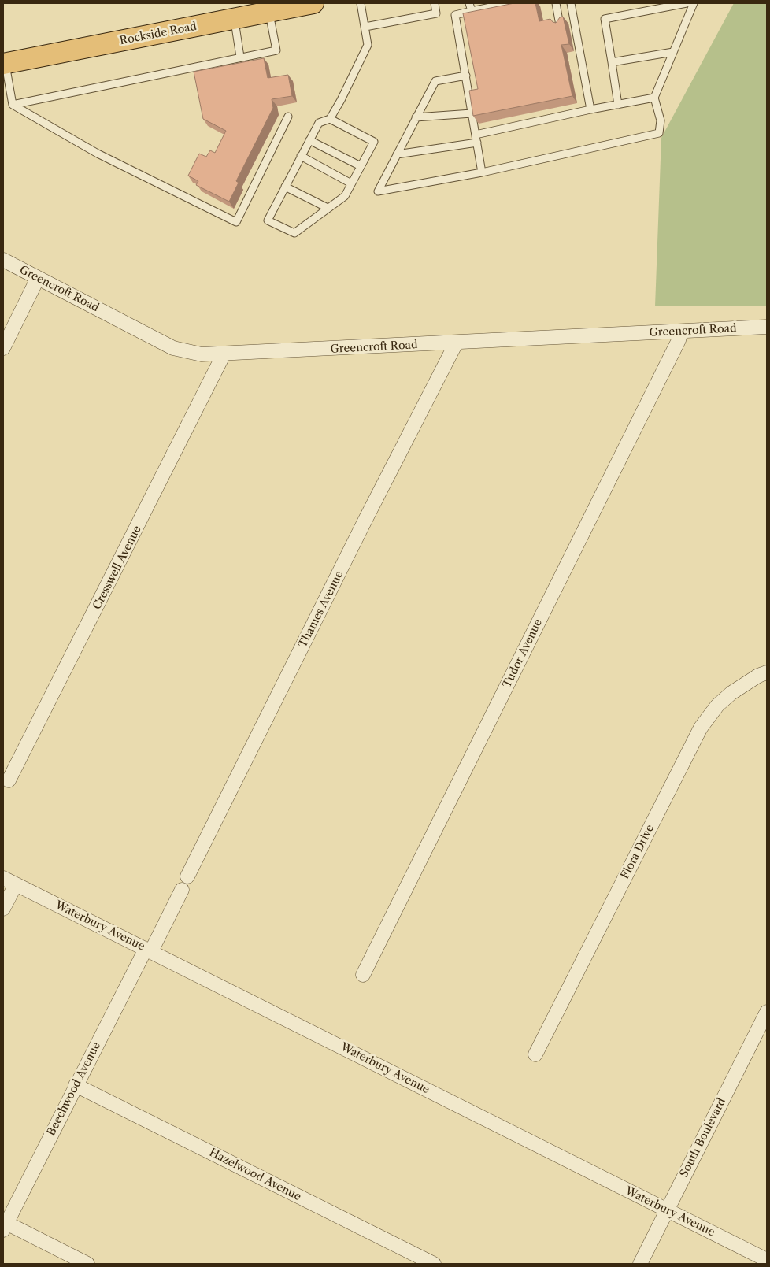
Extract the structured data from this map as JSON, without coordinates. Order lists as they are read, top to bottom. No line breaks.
{"streets":{"main road":["Rockside Road"],"street":["Greencroft Road","Cresswell Avenue","Thames Avenue","Tudor Avenue","Flora Drive","Waterbury Avenue","Beechwood Avenue","South Boulevard","Hazelwood Avenue"]},"crossings":[["Greencroft Road","Cresswell Avenue"],["Greencroft Road","Thames Avenue"],["Greencroft Road","Tudor Avenue"],["Waterbury Avenue","Beechwood Avenue"],["Waterbury Avenue","South Boulevard"],["Beechwood Avenue","Hazelwood Avenue"]]}
